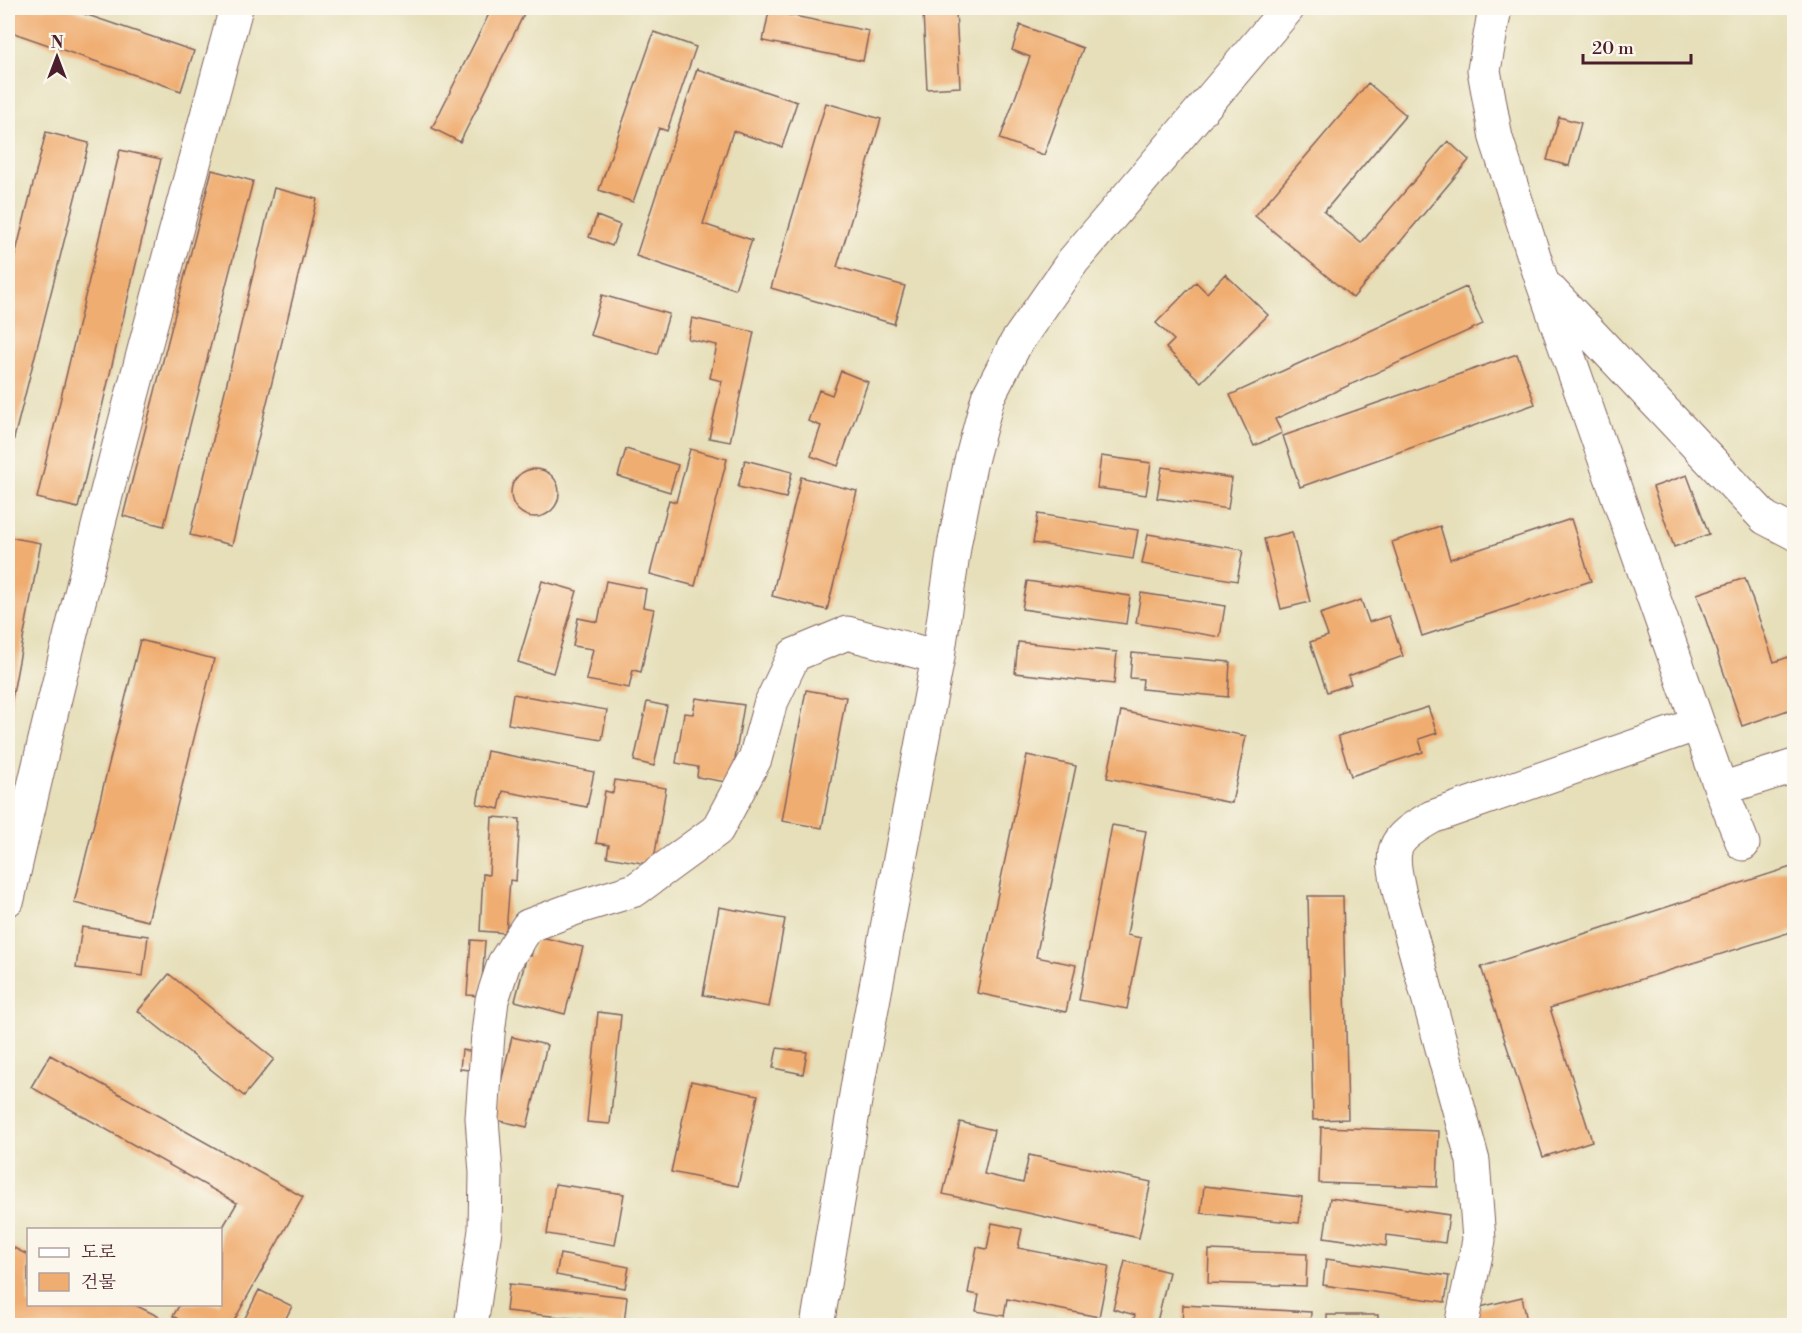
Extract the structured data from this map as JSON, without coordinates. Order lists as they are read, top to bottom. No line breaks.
{"legend":["도로","건물"],"scale_bar":"20 m","north":"top"}
